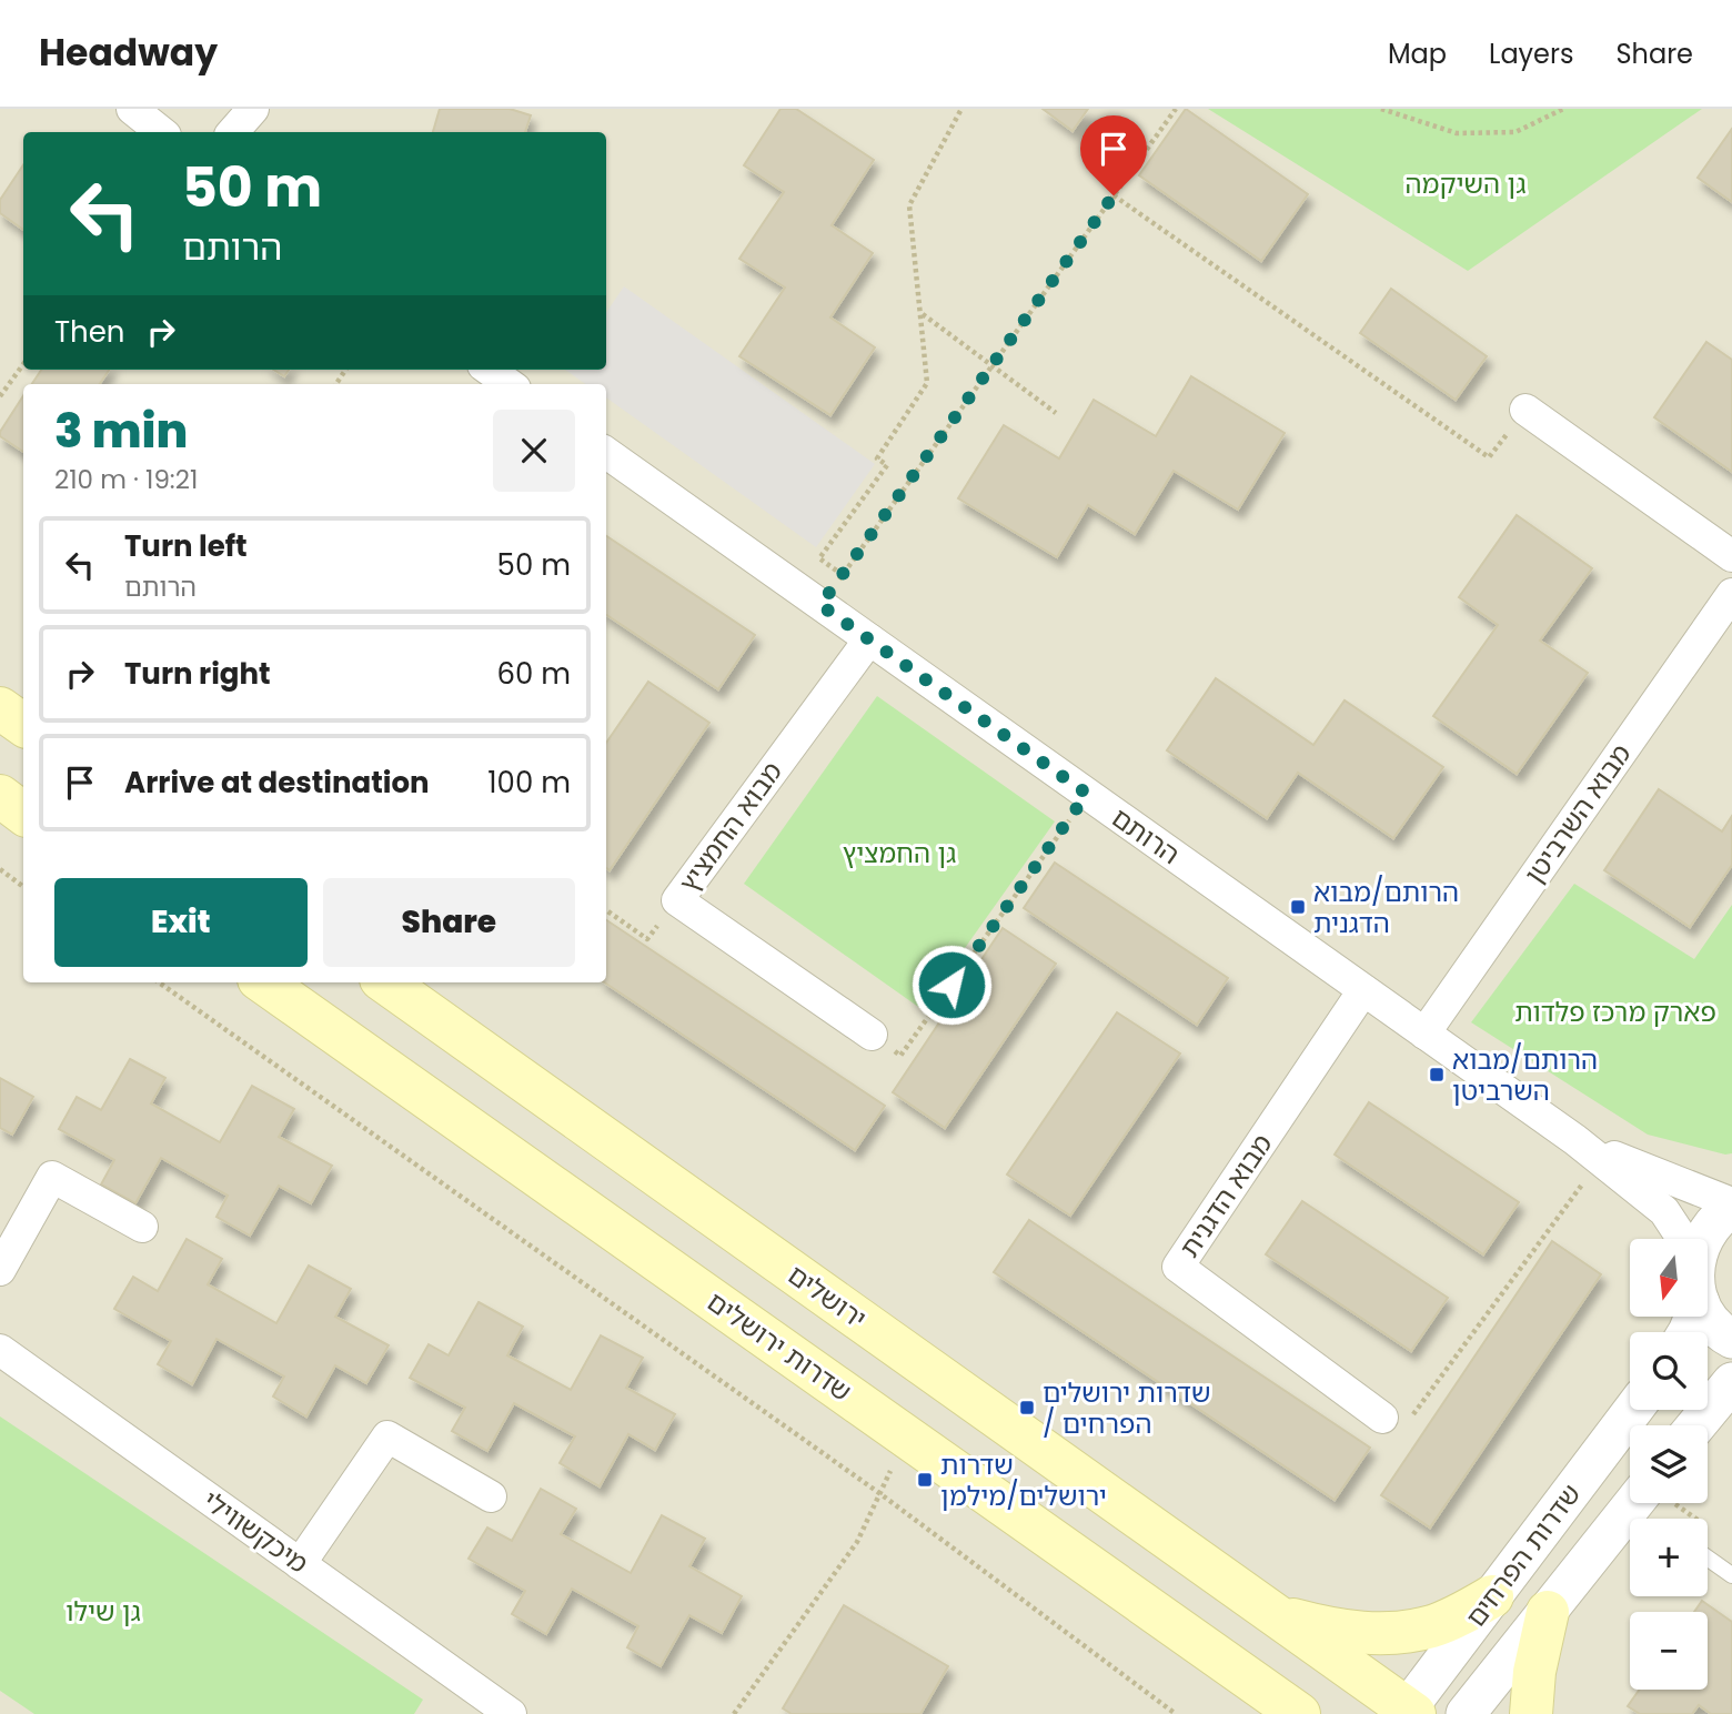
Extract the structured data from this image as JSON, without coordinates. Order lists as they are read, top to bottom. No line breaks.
{"streets":{"main road":["ירושלים","שדרות ירושלים"],"street":["מבוא השרביטן","מבוא החמציץ","הרותם","מבוא הדגנית","מיכקשווילי","שדרות הפרחים"]},"crossings":[["מבוא השרביטן","הרותם"],["מבוא החמציץ","הרותם"],["הרותם","מבוא הדגנית"]],"parks":["גן השיקמה","גן החמציץ","פארק מרכז פלדות","גן שילו"],"places":{"transit":["הרותם/מבוא הדגנית","הרותם/מבוא השרביטן","שדרות ירושלים / הפרחים","שדרות ירושלים/מילמן"]},"north":"bottom","page":{"header":"Headway","nav":["Map","Layers","Share"],"turn":["50 m","הרותם"],"then":"Then","heading":["3 min","210 m · 19:21"],"list":[{"name":"Turn left","note":"הרותם","value":"50 m"},{"name":"Turn right","value":"60 m"},{"name":"Arrive at destination","value":"100 m"}],"buttons":["Exit","Share"],"map_buttons":["+","−"]}}
